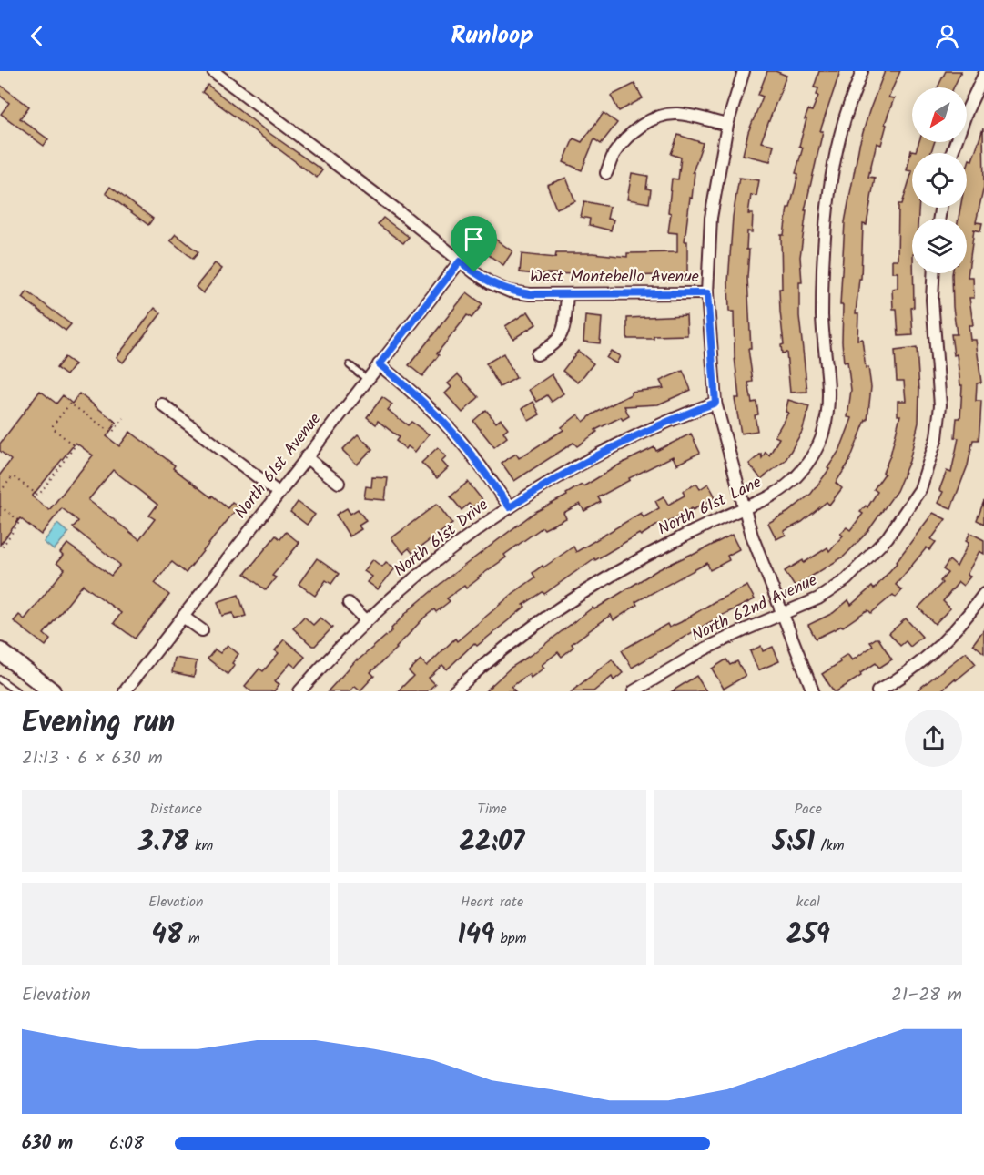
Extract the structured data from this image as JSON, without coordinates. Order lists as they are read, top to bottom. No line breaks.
{"streets":{"street":["West Montebello Avenue","North 61st Avenue","North 61st Lane","North 61st Drive","North 62nd Avenue"]},"crossings":[["West Montebello Avenue","North 61st Avenue"],["West Montebello Avenue","North 61st Lane"],["West Montebello Avenue","North 61st Drive"],["West Montebello Avenue","North 62nd Avenue"]],"north":"bottom left","page":{"header":"Runloop","heading":["Evening run","21:13 · 6 × 630 m"],"stats":[["Distance","3.78 km"],["Time","22:07"],["Pace","5:51 /km"],["Elevation","48 m"],["Heart rate","149 bpm"],["kcal","259"]],"chart":["Elevation","21–28 m"],"list":[{"name":"630 m","note":"6:08"}]}}
